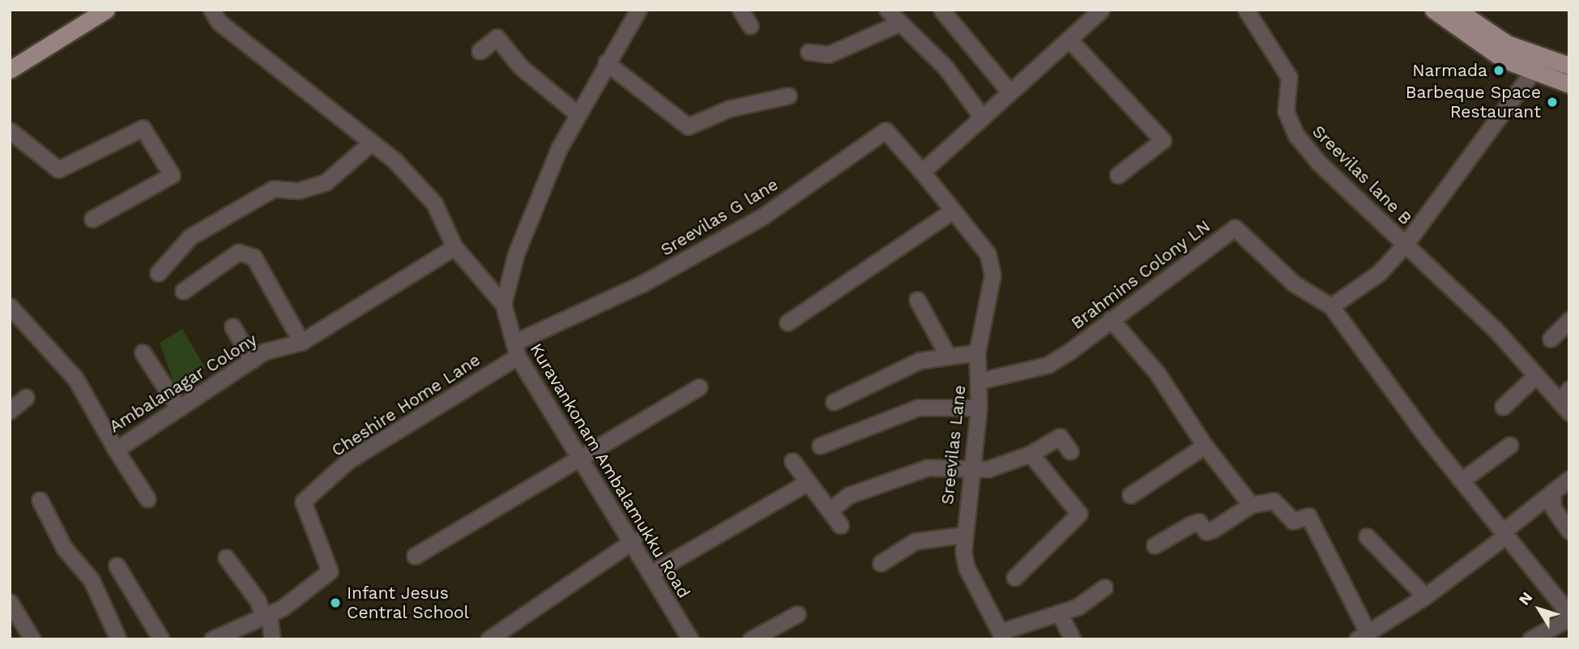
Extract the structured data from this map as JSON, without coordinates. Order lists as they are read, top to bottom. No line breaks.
{"streets":{"street":["Sreevilas lane B","Sreevilas G lane","Brahmins Colony LN","Ambalanagar Colony","Cheshire Home Lane","Sreevilas Lane","Kuravankonam Ambalamukku Road"]},"crossings":[["Sreevilas G lane","Cheshire Home Lane"],["Sreevilas G lane","Sreevilas Lane"],["Sreevilas G lane","Kuravankonam Ambalamukku Road"],["Brahmins Colony LN","Sreevilas Lane"],["Cheshire Home Lane","Kuravankonam Ambalamukku Road"]],"places":["Narmada","Barbeque Space Restaurant","Infant Jesus Central School"],"north":"top left"}
